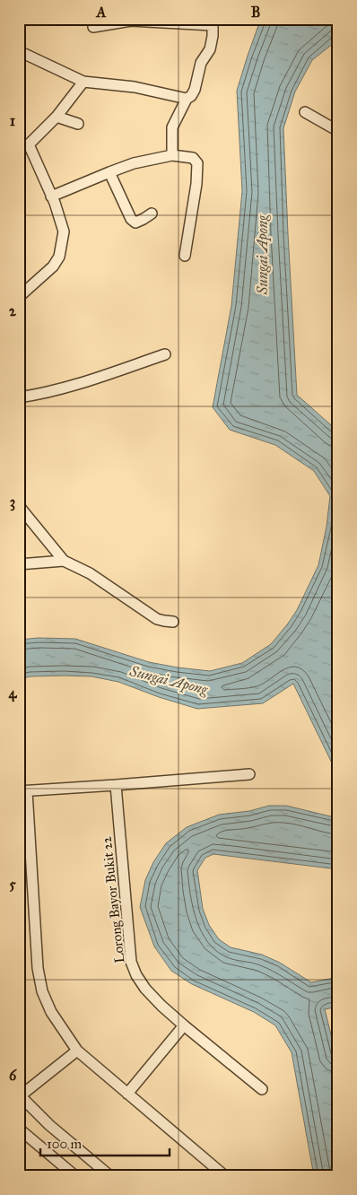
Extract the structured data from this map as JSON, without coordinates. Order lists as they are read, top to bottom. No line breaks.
{"streets":{"street":["Lorong Bayor Bukit 22"]},"water":["Sungai Apong"],"scale_bar":"100 m","grid":{"columns":["A","B"],"rows":["1","2","3","4","5","6"]}}
